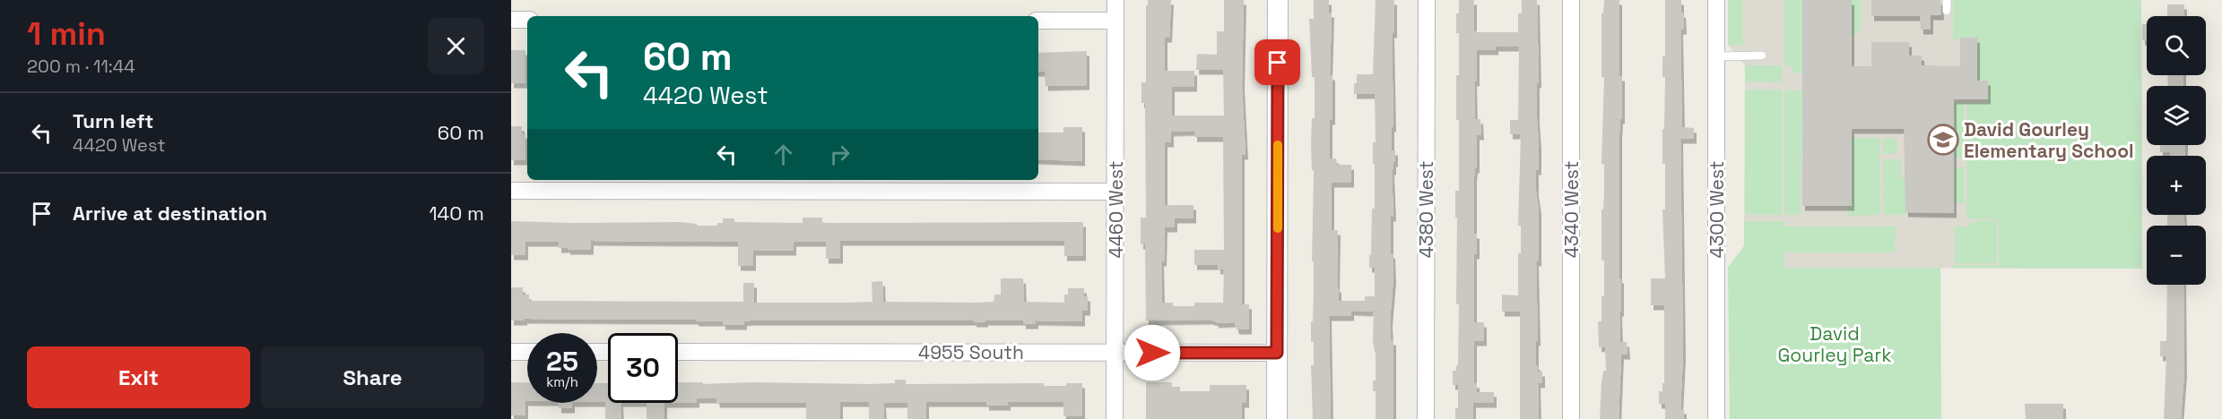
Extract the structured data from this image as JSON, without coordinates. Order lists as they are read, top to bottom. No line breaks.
{"streets":{"street":["4460 West","4380 West","4340 West","4300 West","4955 South"]},"crossings":[["4460 West","4955 South"]],"parks":["David Gourley Park"],"places":{"school or university":["David Gourley Elementary School"]},"page":{"heading":["1 min","200 m · 11:44"],"map_buttons":["+","−"],"turn":["60 m","4420 West"],"list":[{"name":"Turn left","note":"4420 West","value":"60 m"},{"name":"Arrive at destination","value":"140 m"}],"speed":"25 km/h","limit":"30","buttons":["Exit","Share"]}}
